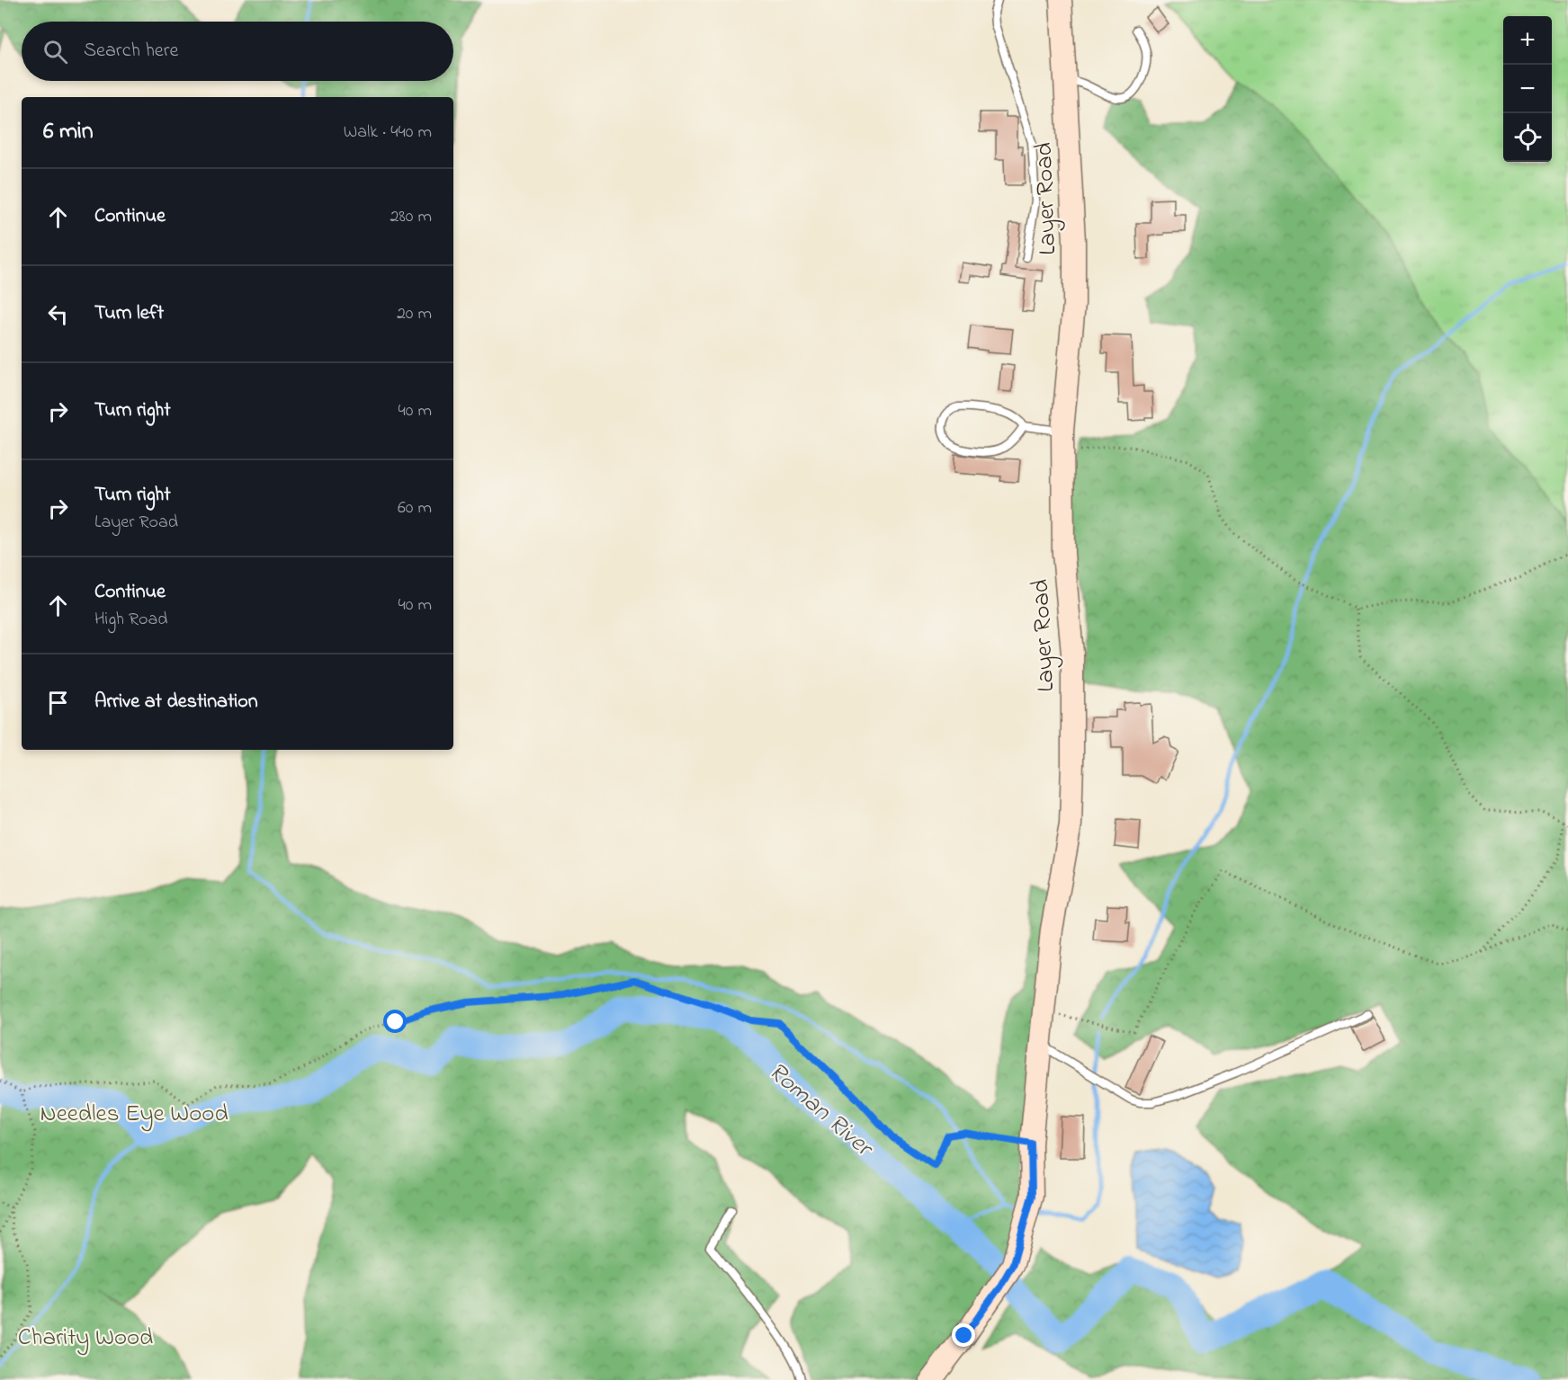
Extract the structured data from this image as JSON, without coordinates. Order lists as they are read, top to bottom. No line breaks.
{"streets":{"main road":["Layer Road"]},"water":["Roman River"],"parks":["Needles Eye Wood","Charity Wood"],"page":{"map_buttons":["+","−"],"search":"Search here","heading":["6 min","Walk · 440 m"],"list":[["Continue","280 m"],["Turn left","20 m"],["Turn right","40 m"],["Turn right","Layer Road","60 m"],["Continue","High Road","40 m"],"Arrive at destination"]}}
